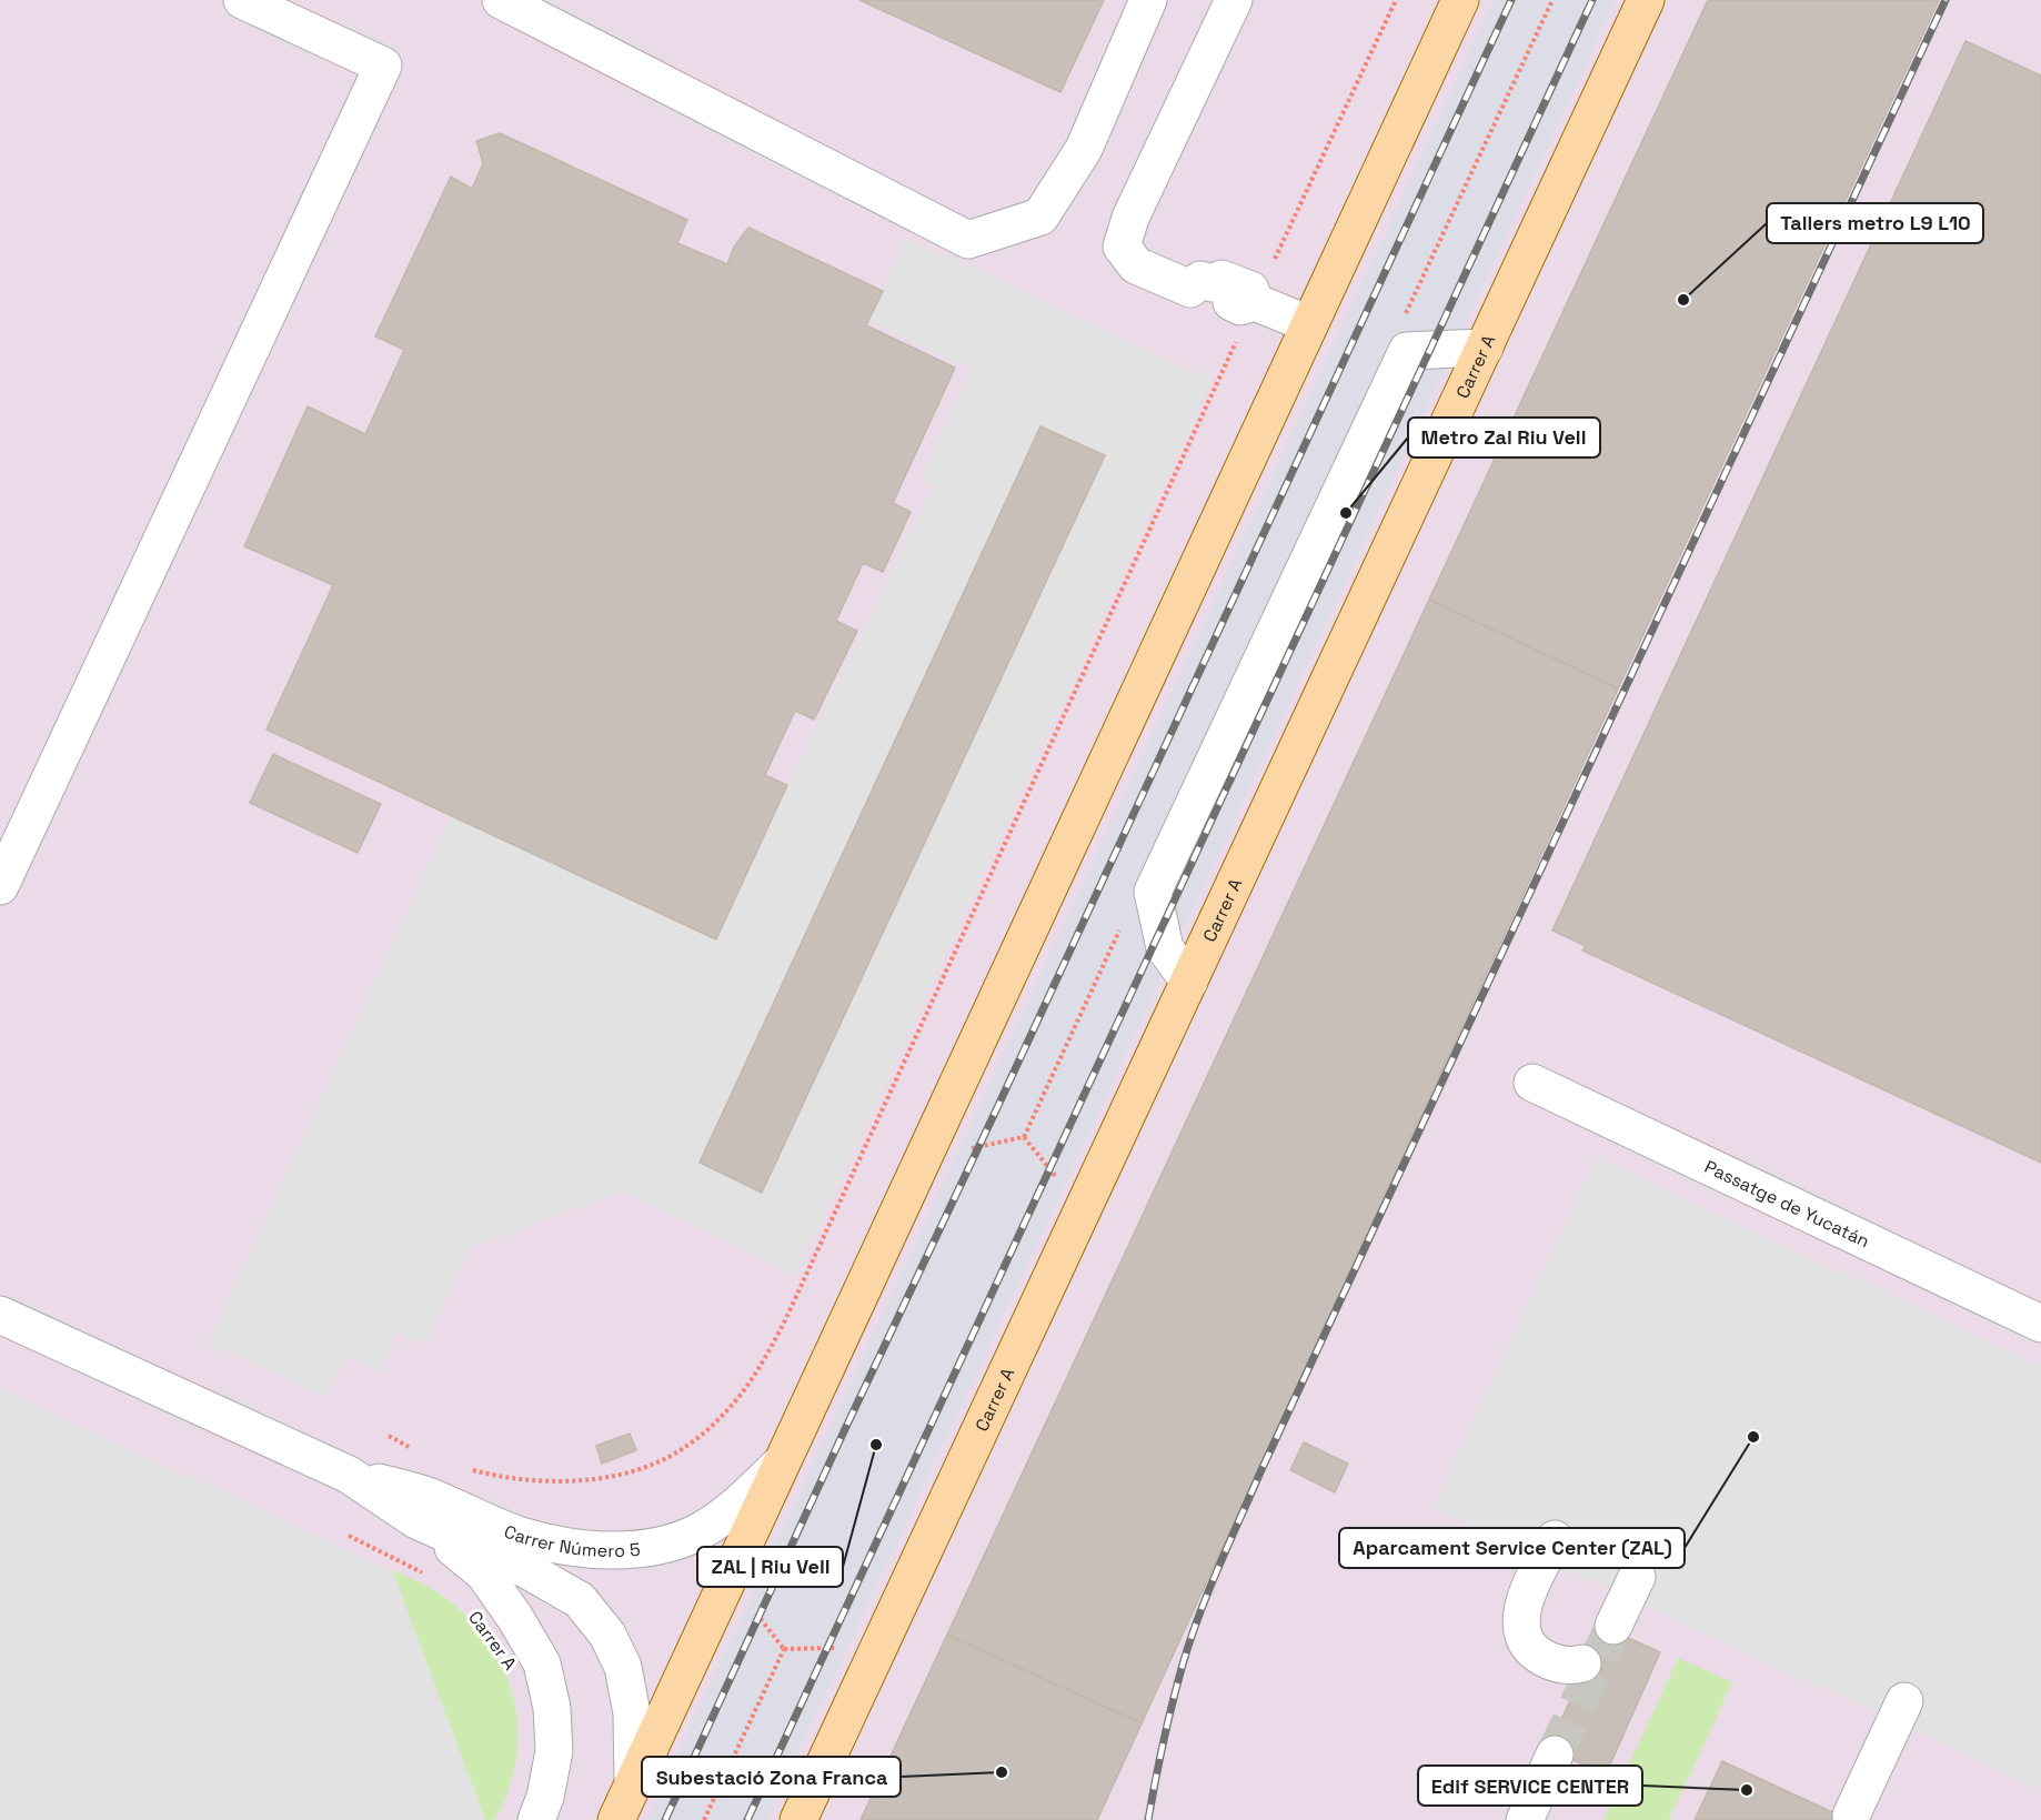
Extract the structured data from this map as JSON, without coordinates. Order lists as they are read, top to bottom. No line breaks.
{"streets":{"main road":["Carrer A"],"street":["Passatge de Yucatán","Carrer Número 5"]},"places":["Tallers metro L9 L10","Metro Zal Riu Vell","Aparcament Service Center (ZAL)","ZAL | Riu Vell","Subestació Zona Franca","Edif SERVICE CENTER"]}
